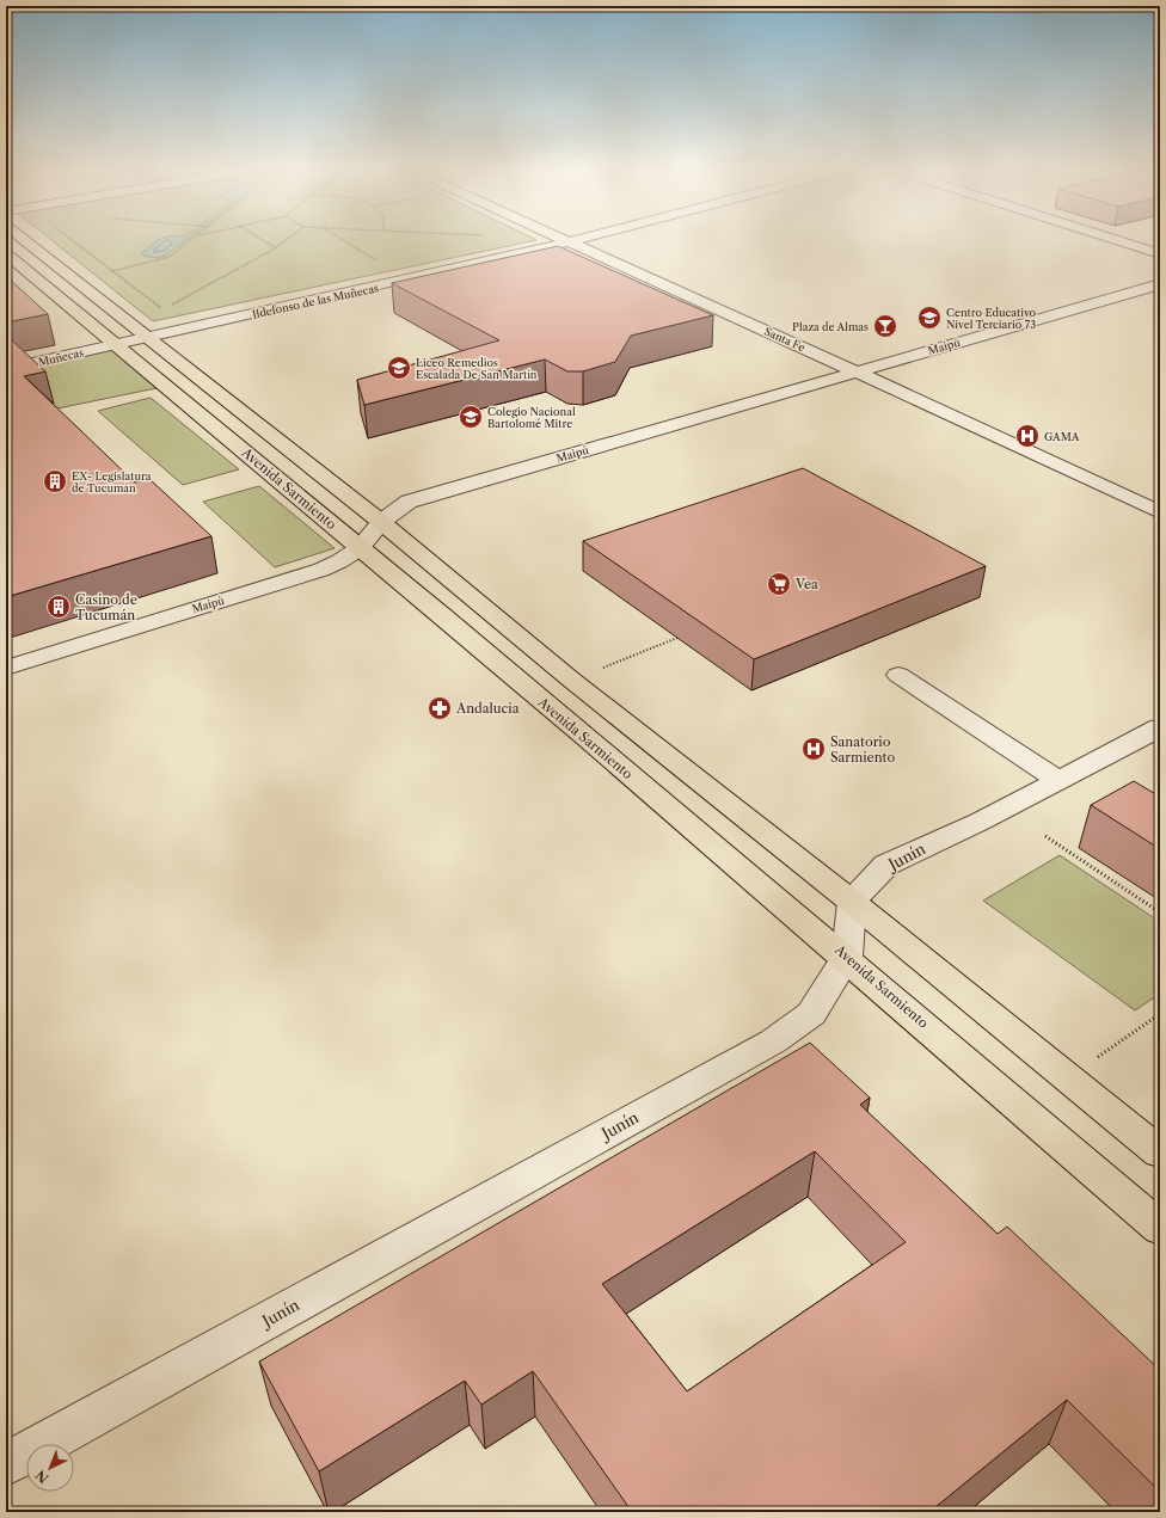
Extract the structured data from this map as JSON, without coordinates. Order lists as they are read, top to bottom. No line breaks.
{"streets":{"main road":["Avenida Sarmiento"],"street":["Ildefonso de las Muñecas","Santa Fe","Maipú","Muñecas","Junín"]},"crossings":[["Ildefonso de las Muñecas","Santa Fe"],["Ildefonso de las Muñecas","Muñecas"],["Ildefonso de las Muñecas","Avenida Sarmiento"],["Santa Fe","Maipú"],["Maipú","Avenida Sarmiento"],["Muñecas","Avenida Sarmiento"],["Avenida Sarmiento","Junín"]],"places":{"school or university":["Centro Educativo Nivel Terciario 73","Liceo Remedios Escalada De San Martín","Colegio Nacional Bartolomé Mitre"],"bar":["Plaza de Almas"],"hospital":["GAMA","Sanatorio Sarmiento"],"building":["EX- Legislatura de Tucumán","Casino de Tucumán"],"supermarket":["Vea"],"pharmacy":["Andalucia"]},"north":"bottom left"}
